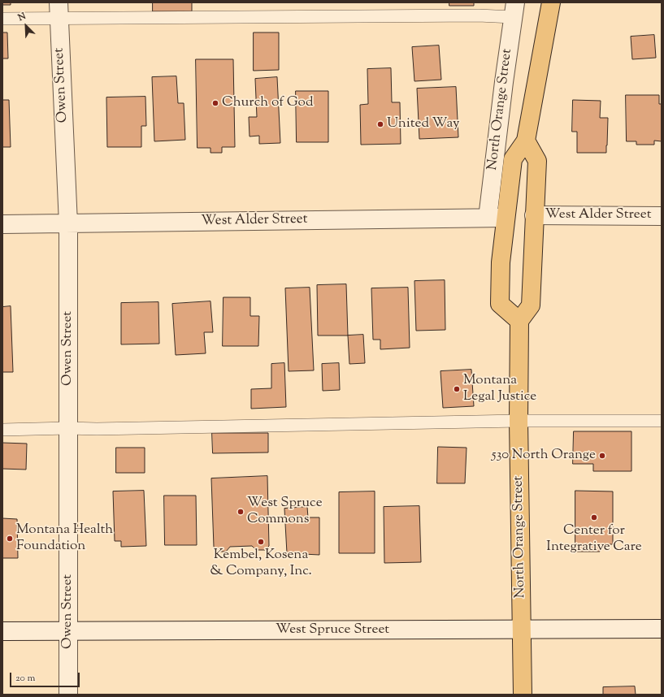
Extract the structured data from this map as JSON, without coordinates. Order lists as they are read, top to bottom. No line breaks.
{"streets":{"main road":["North Orange Street"],"street":["Owen Street","West Alder Street","West Spruce Street"]},"crossings":[["Owen Street","West Alder Street"],["Owen Street","West Spruce Street"],["North Orange Street","West Alder Street"],["North Orange Street","West Spruce Street"]],"places":["Church of God","United Way","Montana Legal Justice","530 North Orange","West Spruce Commons","Center for Integrative Care","Montana Health Foundation","Kembel, Kosena & Company, Inc."],"scale_bar":"20 m","north":"top left"}
